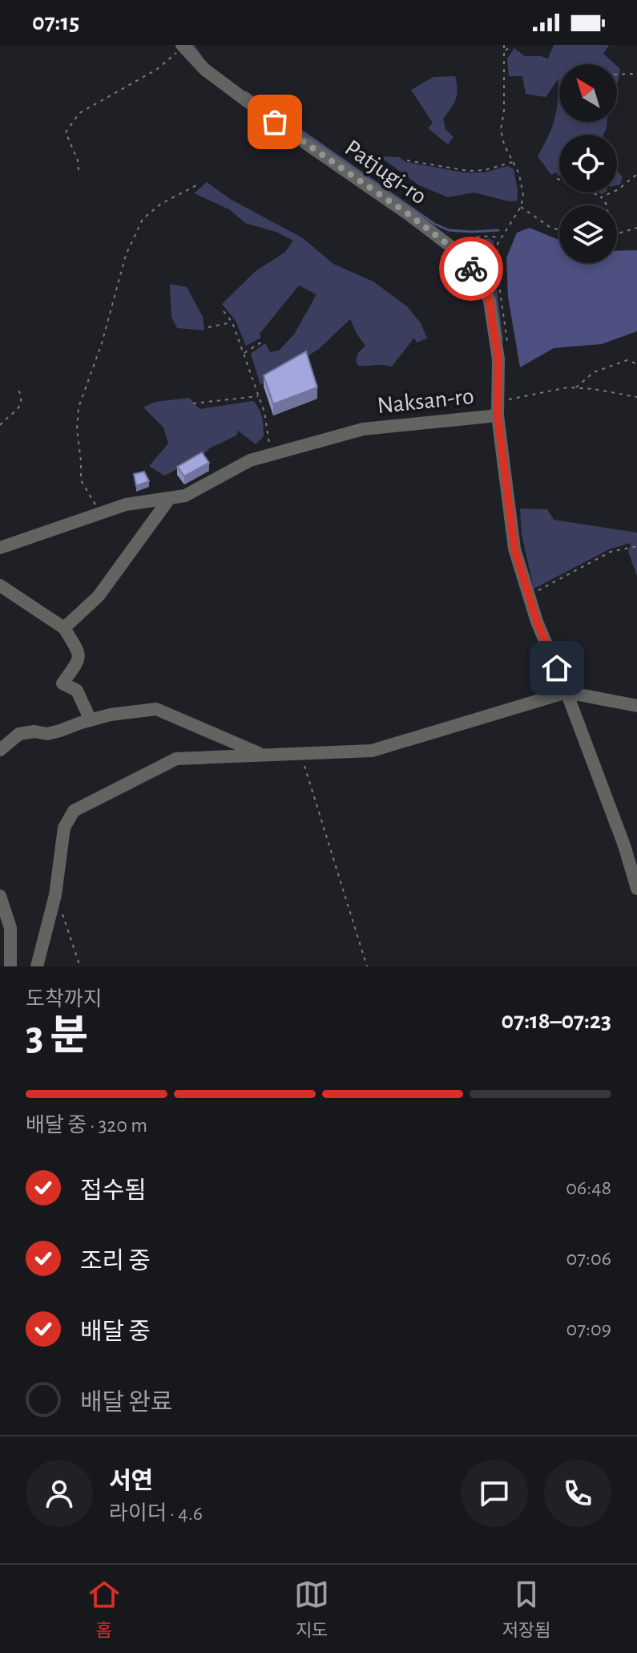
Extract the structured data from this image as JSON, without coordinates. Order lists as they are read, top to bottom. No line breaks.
{"streets":{"street":["Patjugi-ro","Naksan-ro"]},"crossings":[["Patjugi-ro","Naksan-ro"]],"north":"top left","page":{"status":"07:15","heading":["3 분","도착까지","07:18–07:23"],"panel":["서연","라이더 · 4.6"],"bar":"배달 중 · 320 m","list":[["접수됨","06:48"],["조리 중","07:06"],["배달 중","07:09"],"배달 완료"],"tabs":["홈","지도","저장됨"]}}
